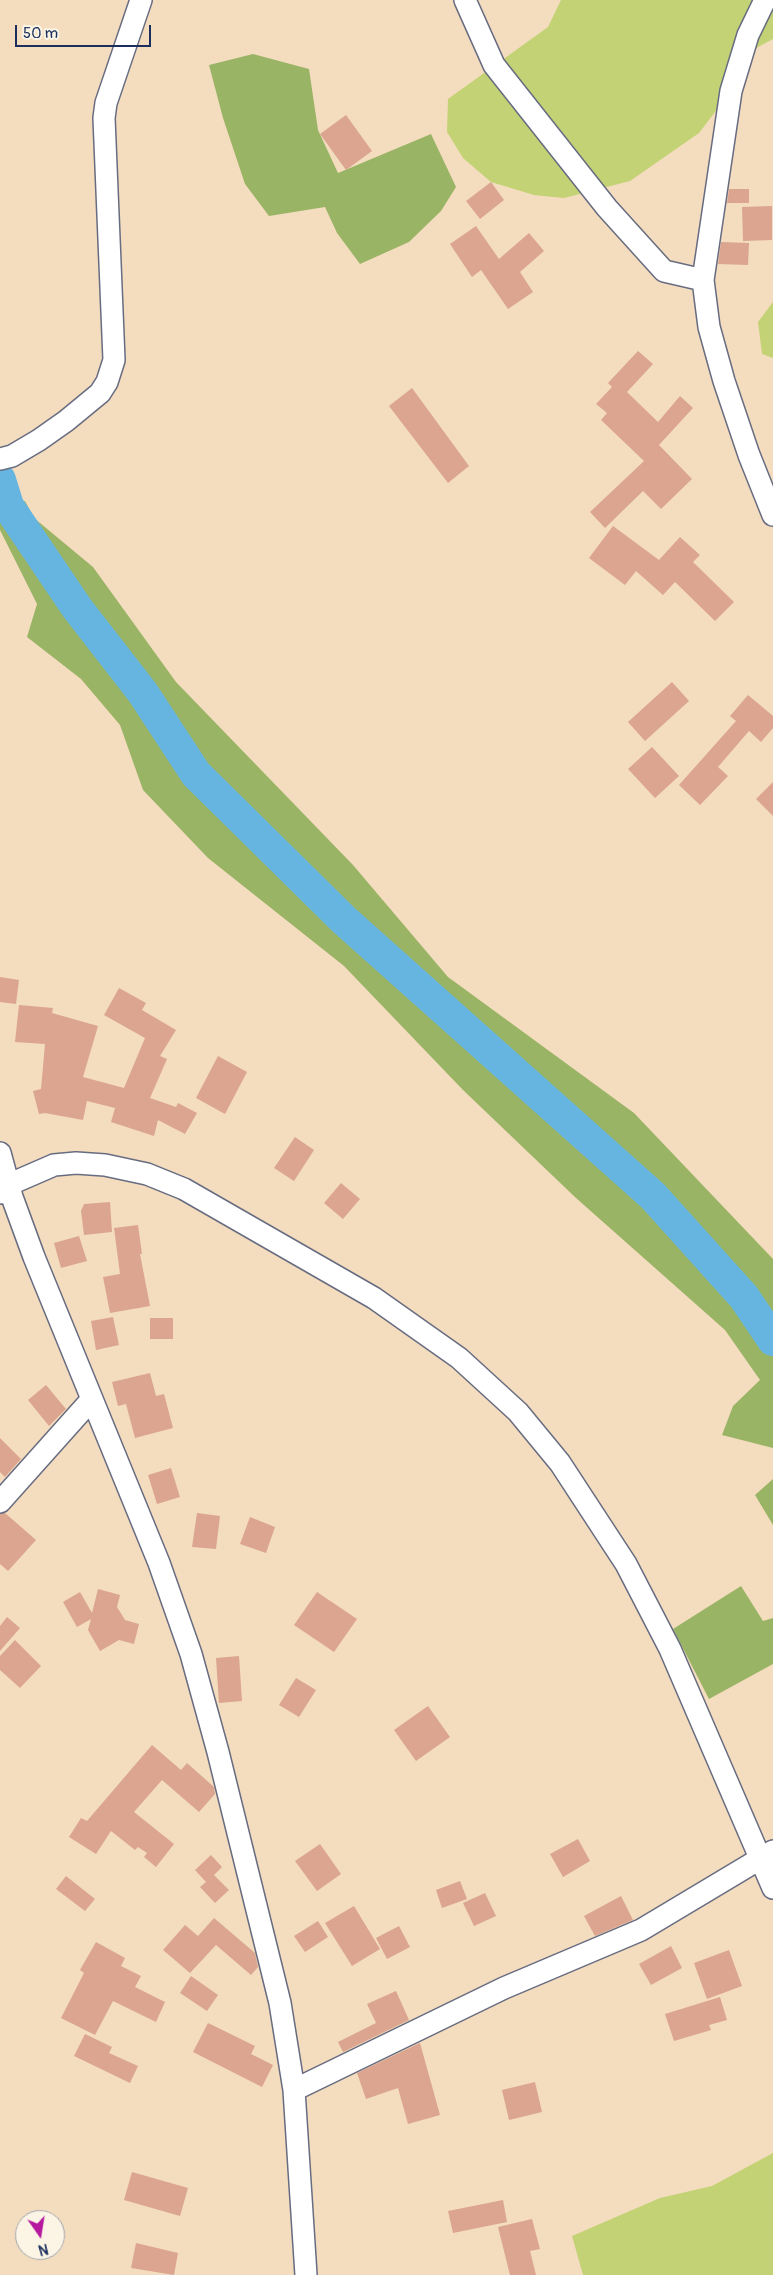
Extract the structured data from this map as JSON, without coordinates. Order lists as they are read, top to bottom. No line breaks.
{"scale_bar":"50 m","north":"bottom"}
